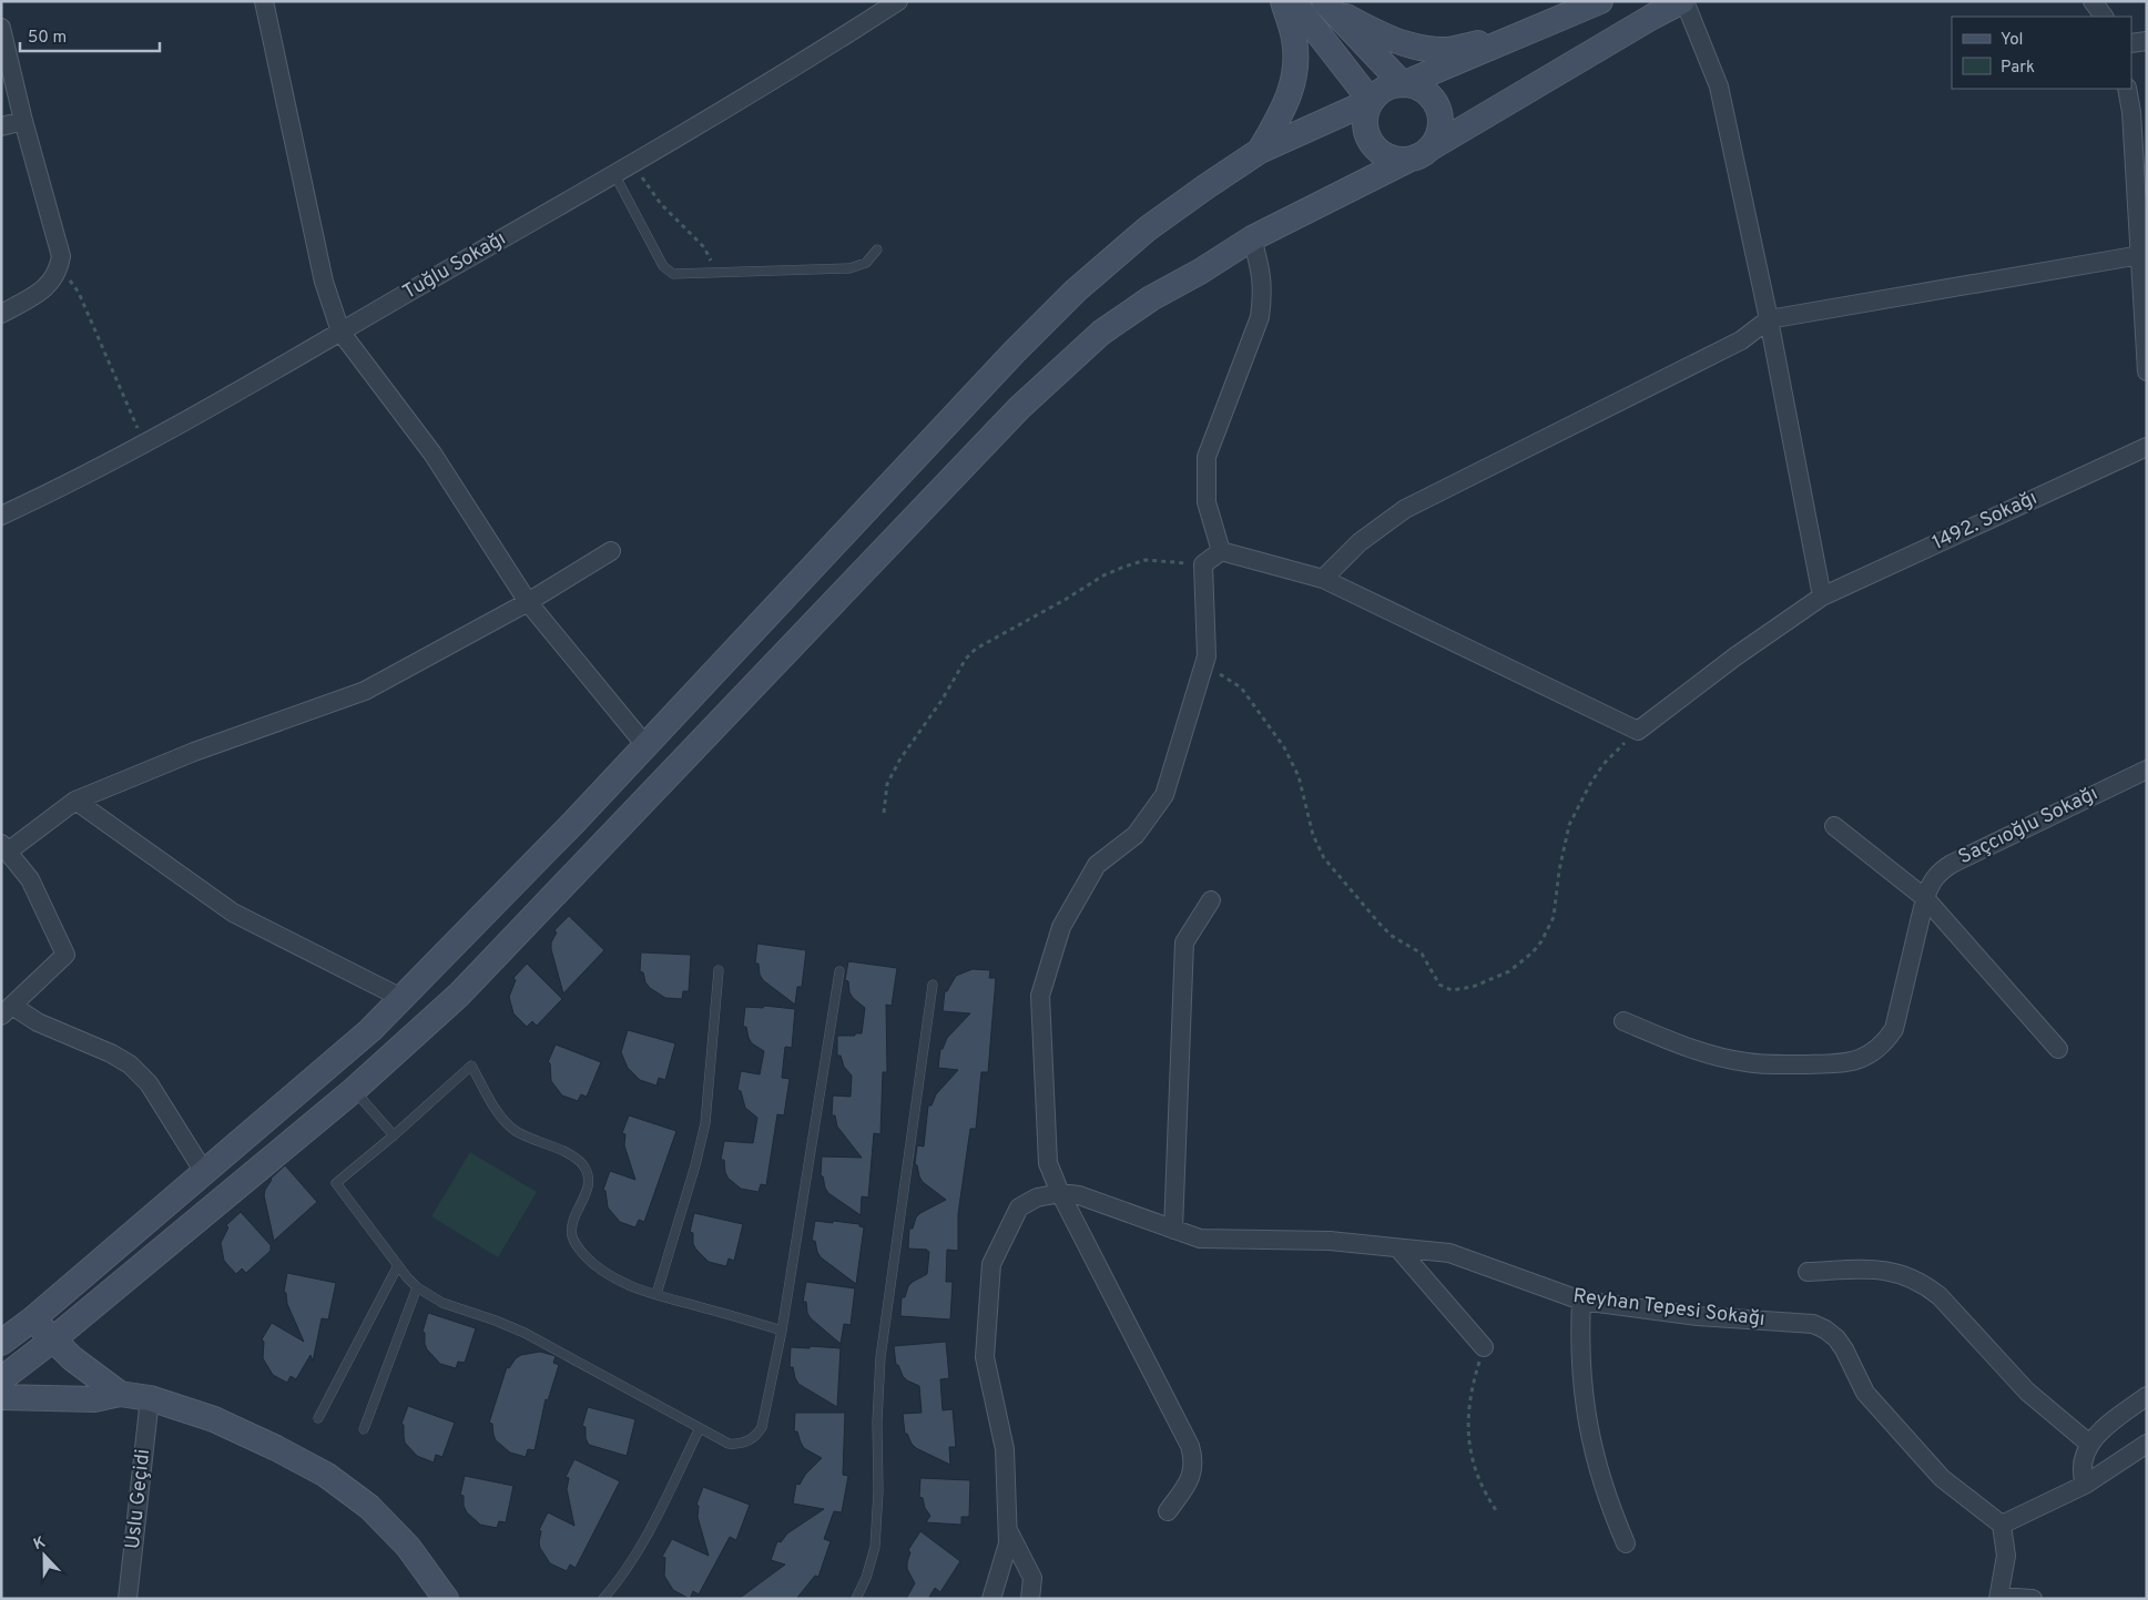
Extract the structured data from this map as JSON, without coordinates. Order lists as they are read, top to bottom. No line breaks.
{"streets":{"street":["Tuğlu Sokağı","1492. Sokağı","Saçcıoğlu Sokağı","Reyhan Tepesi Sokağı","Uslu Geçidi"]},"legend":["Yol","Park"],"scale_bar":"50 m","north":"top"}
